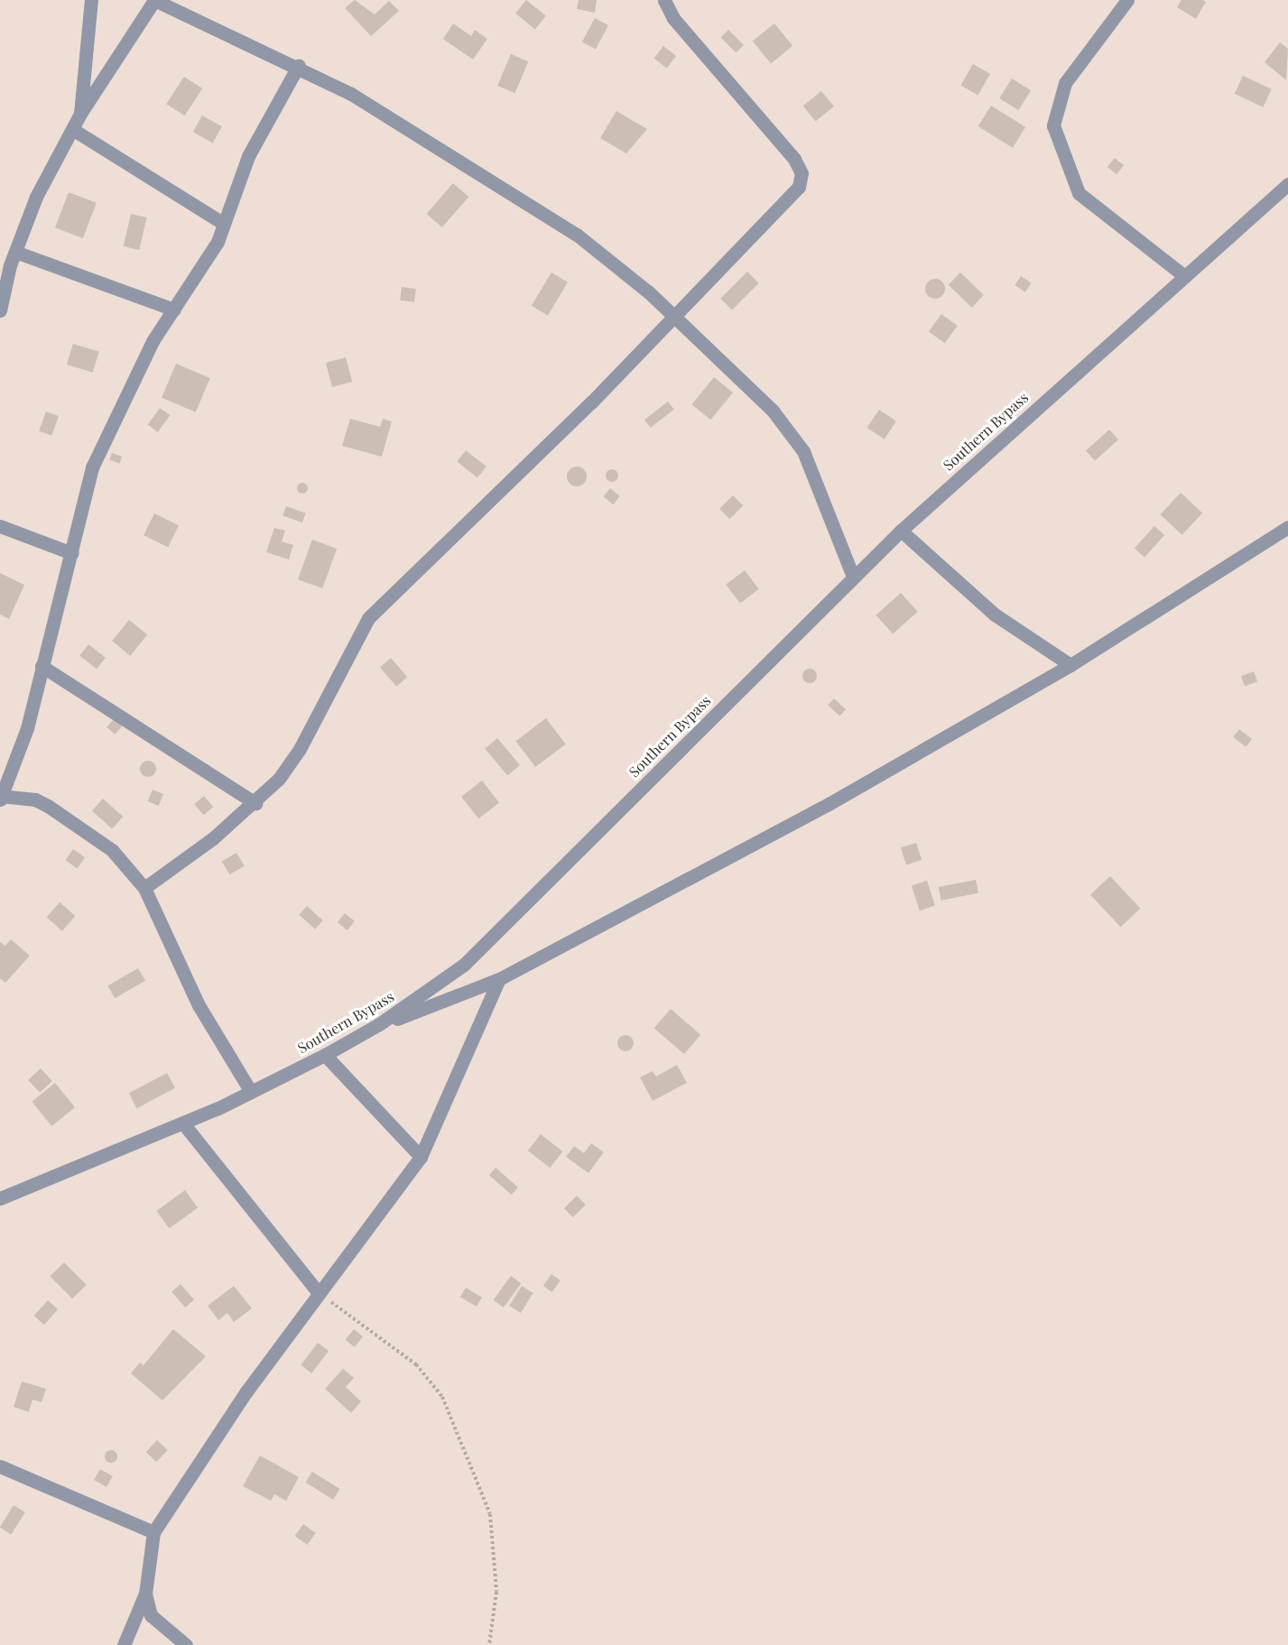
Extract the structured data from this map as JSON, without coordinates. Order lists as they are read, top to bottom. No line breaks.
{"streets":{"street":["Southern Bypass"]}}
